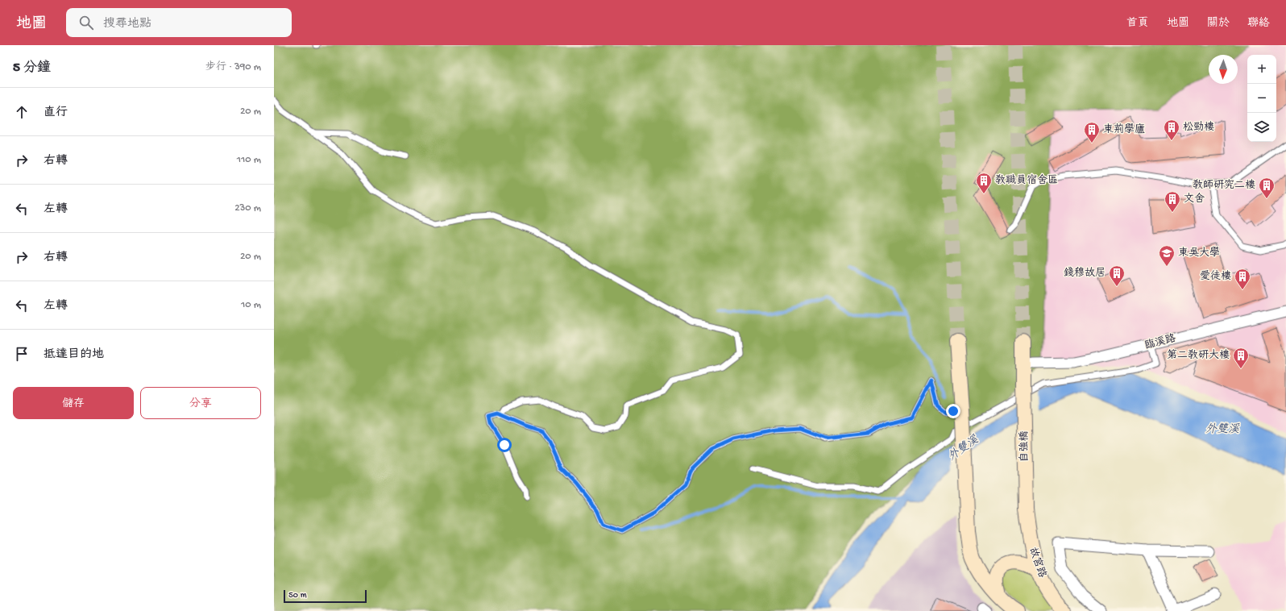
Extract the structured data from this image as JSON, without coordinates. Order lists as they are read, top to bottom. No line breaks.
{"streets":{"main road":["自強橋","故宮路"],"street":["臨溪路"]},"crossings":[["自強橋","故宮路"]],"water":["外雙溪"],"places":{"building":["松勁樓","東荊學廬","教職員宿舍區","教師研究二樓","文舍","錢穆故居","愛徒樓","第二教研大樓"],"school or university":["東吳大學"]},"scale_bar":"50 m","north":"bottom","page":{"header":"地圖","search":"搜尋地點","nav":["首頁","地圖","關於","聯絡"],"heading":["5 分鐘","步行 · 390 m"],"map_buttons":["+","−"],"list":[["直行","20 m"],["右轉","110 m"],["左轉","230 m"],["右轉","20 m"],["左轉","10 m"],"抵達目的地"],"buttons":["儲存","分享"],"scale":"50 m"}}
